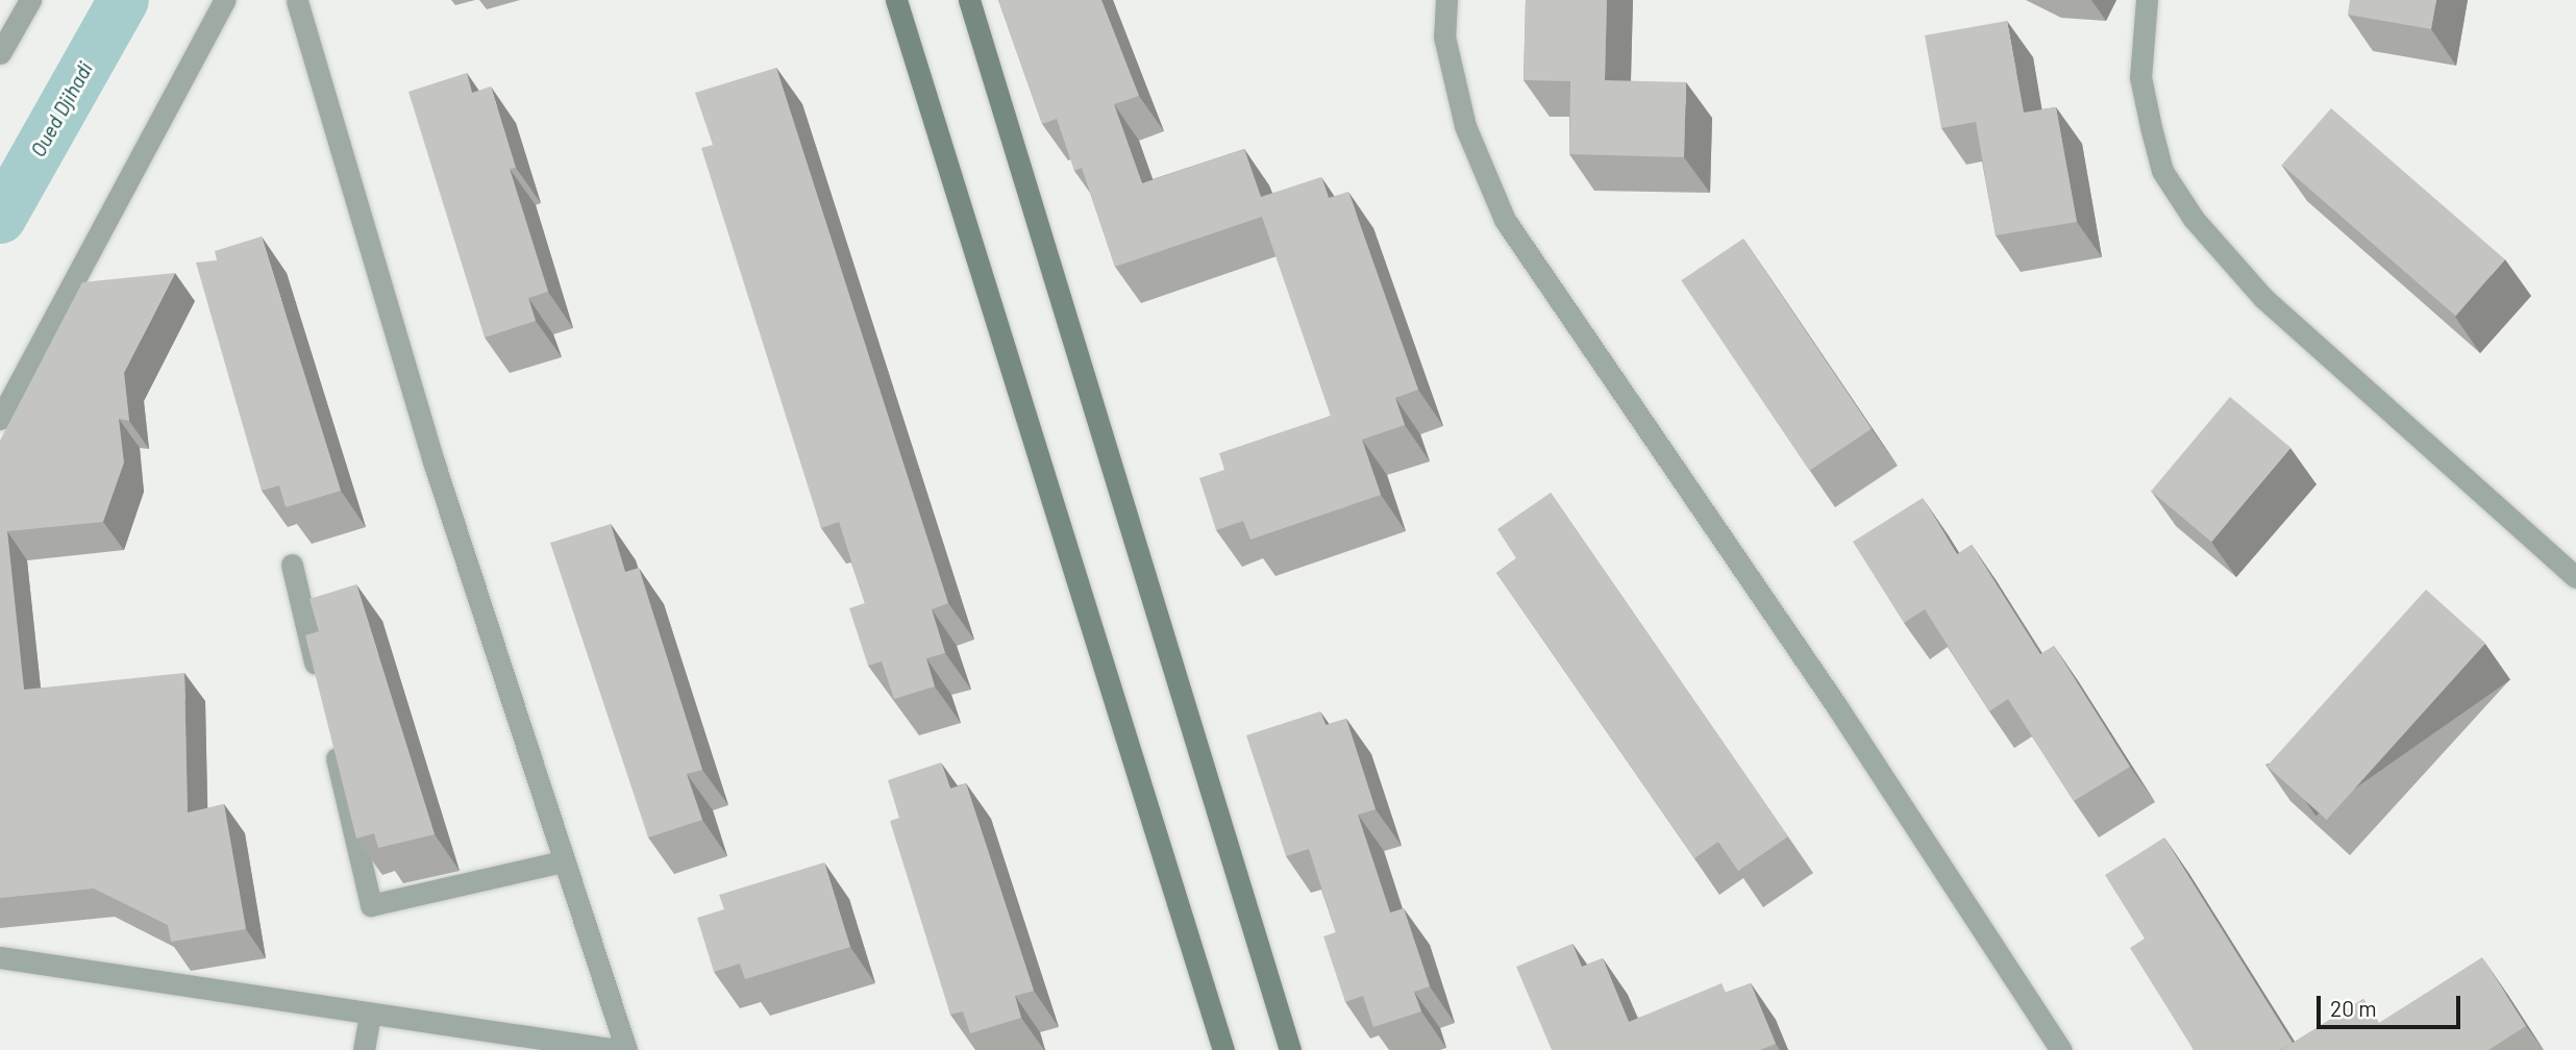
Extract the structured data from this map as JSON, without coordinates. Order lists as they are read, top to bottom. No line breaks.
{"water":["Oued Djihadi"],"scale_bar":"20 m"}
